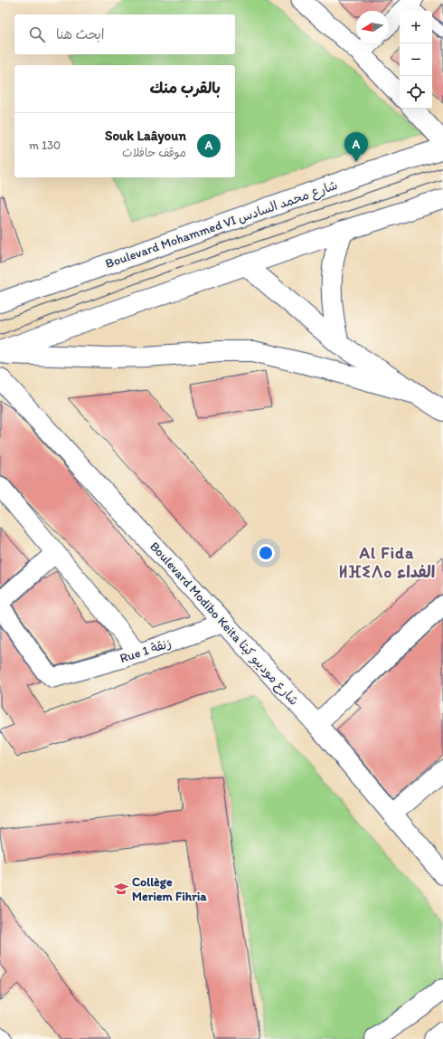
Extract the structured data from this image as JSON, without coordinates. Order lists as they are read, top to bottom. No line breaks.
{"streets":{"main road":["Boulevard Mohammed VI شارع محمد السادس","Boulevard Modibo Keita شارع موديبو كيتا"],"street":["Rue 1 زنقة"]},"crossings":[["Boulevard Modibo Keita شارع موديبو كيتا","Rue 1 زنقة"]],"districts":["Al Fida ⵍⴼⵉⴷⴰ الفداء"],"places":{"school or university":["Collège Meriem Fihria"]},"north":"left","page":{"map_buttons":["+","−"],"search":"ابحث هنا","heading":"بالقرب منك","list":[{"mark":"A","name":"Souk Laâyoun","note":"موقف حافلات","value":"130 m"}],"pins":"A"}}
